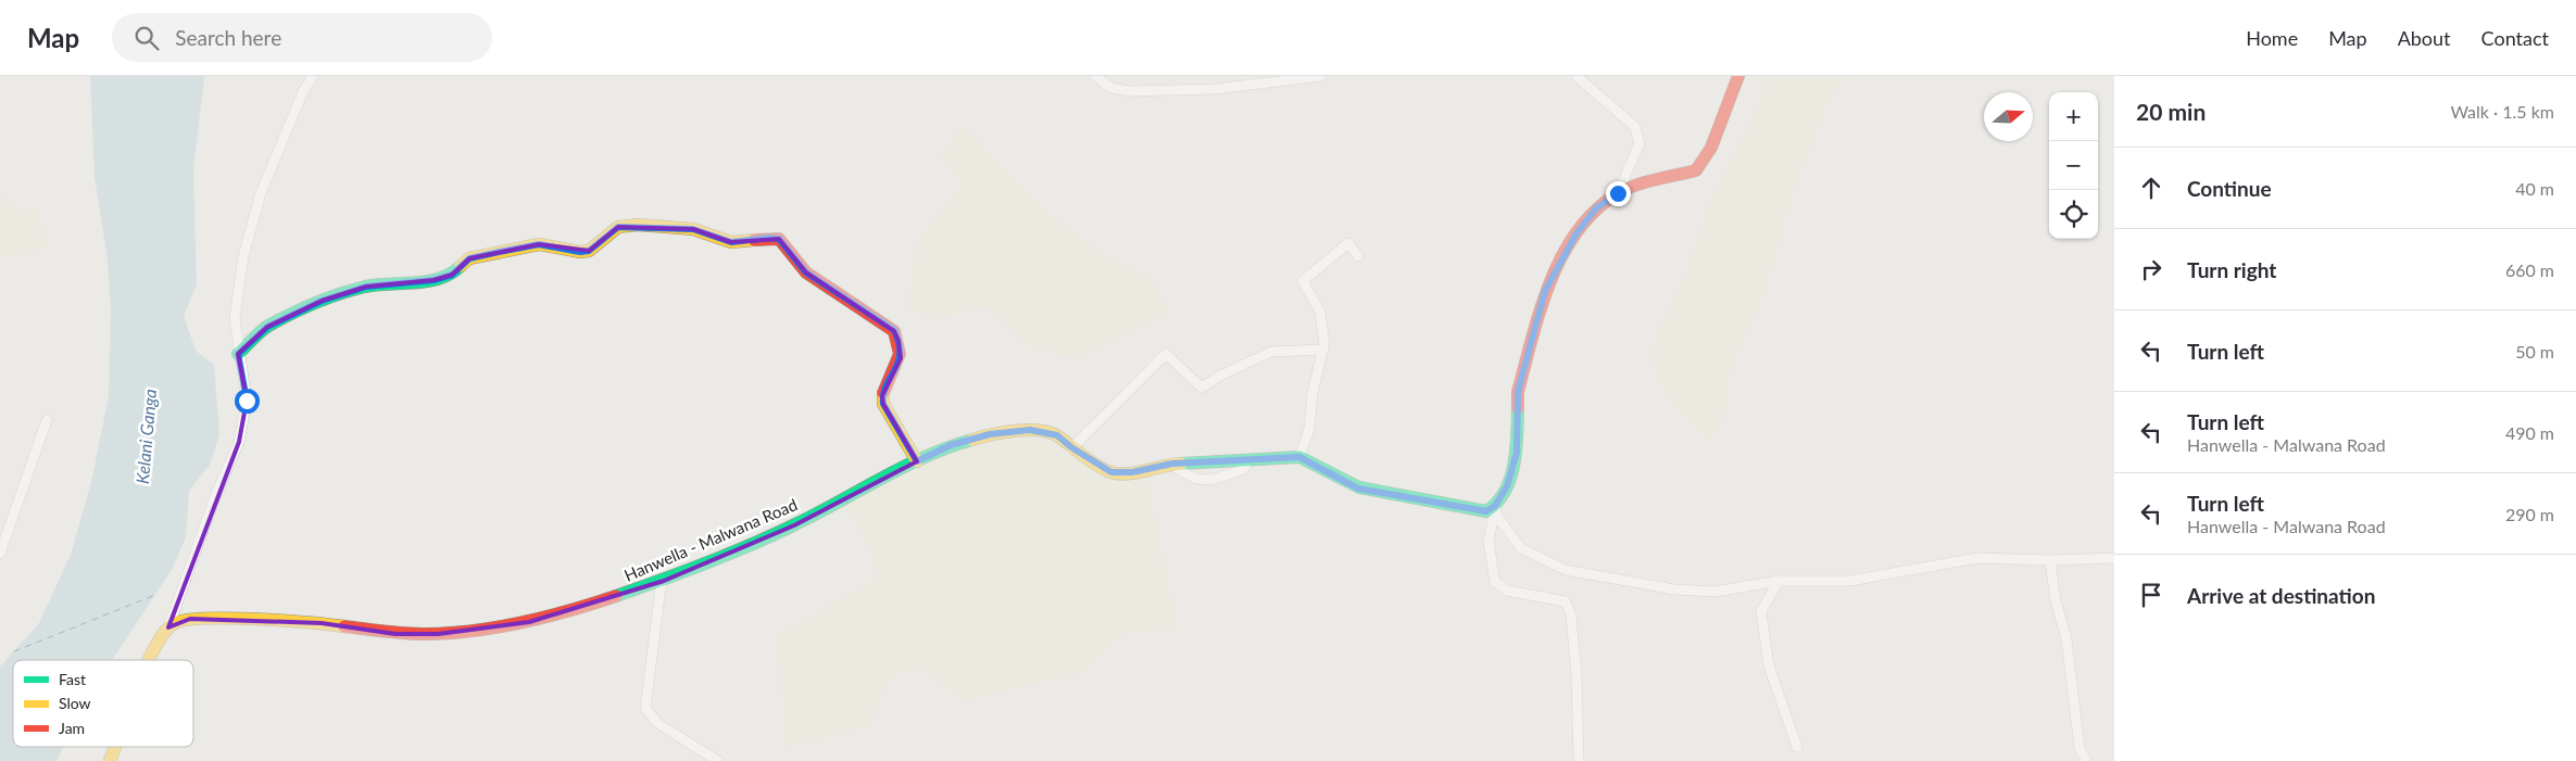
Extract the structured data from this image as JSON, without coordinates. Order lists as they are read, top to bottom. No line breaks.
{"streets":{"street":["Hanwella - Malwana Road"]},"water":["Kelani Ganga"],"legend":["Fast","Slow","Jam"],"north":"right","page":{"header":"Map","search":"Search here","nav":["Home","Map","About","Contact"],"heading":["20 min","Walk · 1.5 km"],"map_buttons":["+","−"],"list":[["Continue","40 m"],["Turn right","660 m"],["Turn left","50 m"],["Turn left","Hanwella - Malwana Road","490 m"],["Turn left","Hanwella - Malwana Road","290 m"],"Arrive at destination"]}}
